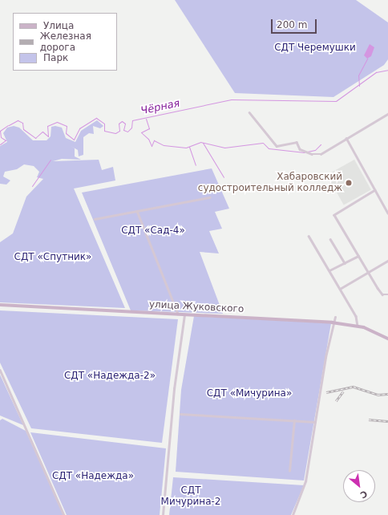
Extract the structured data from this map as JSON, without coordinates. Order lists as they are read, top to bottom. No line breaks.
{"streets":{"main road":["улица Жуковского"]},"water":["Чёрная"],"parks":["СДТ Черемушки","СДТ «Сад-4»","СДТ «Спутник»","СДТ «Надежда-2»","СДТ «Мичурина»","СДТ «Надежда»","СДТ Мичурина-2"],"places":["Хабаровский судостроительный колледж"],"legend":["Улица","Железная дорога","Парк"],"scale_bar":"200 m","north":"bottom right"}
